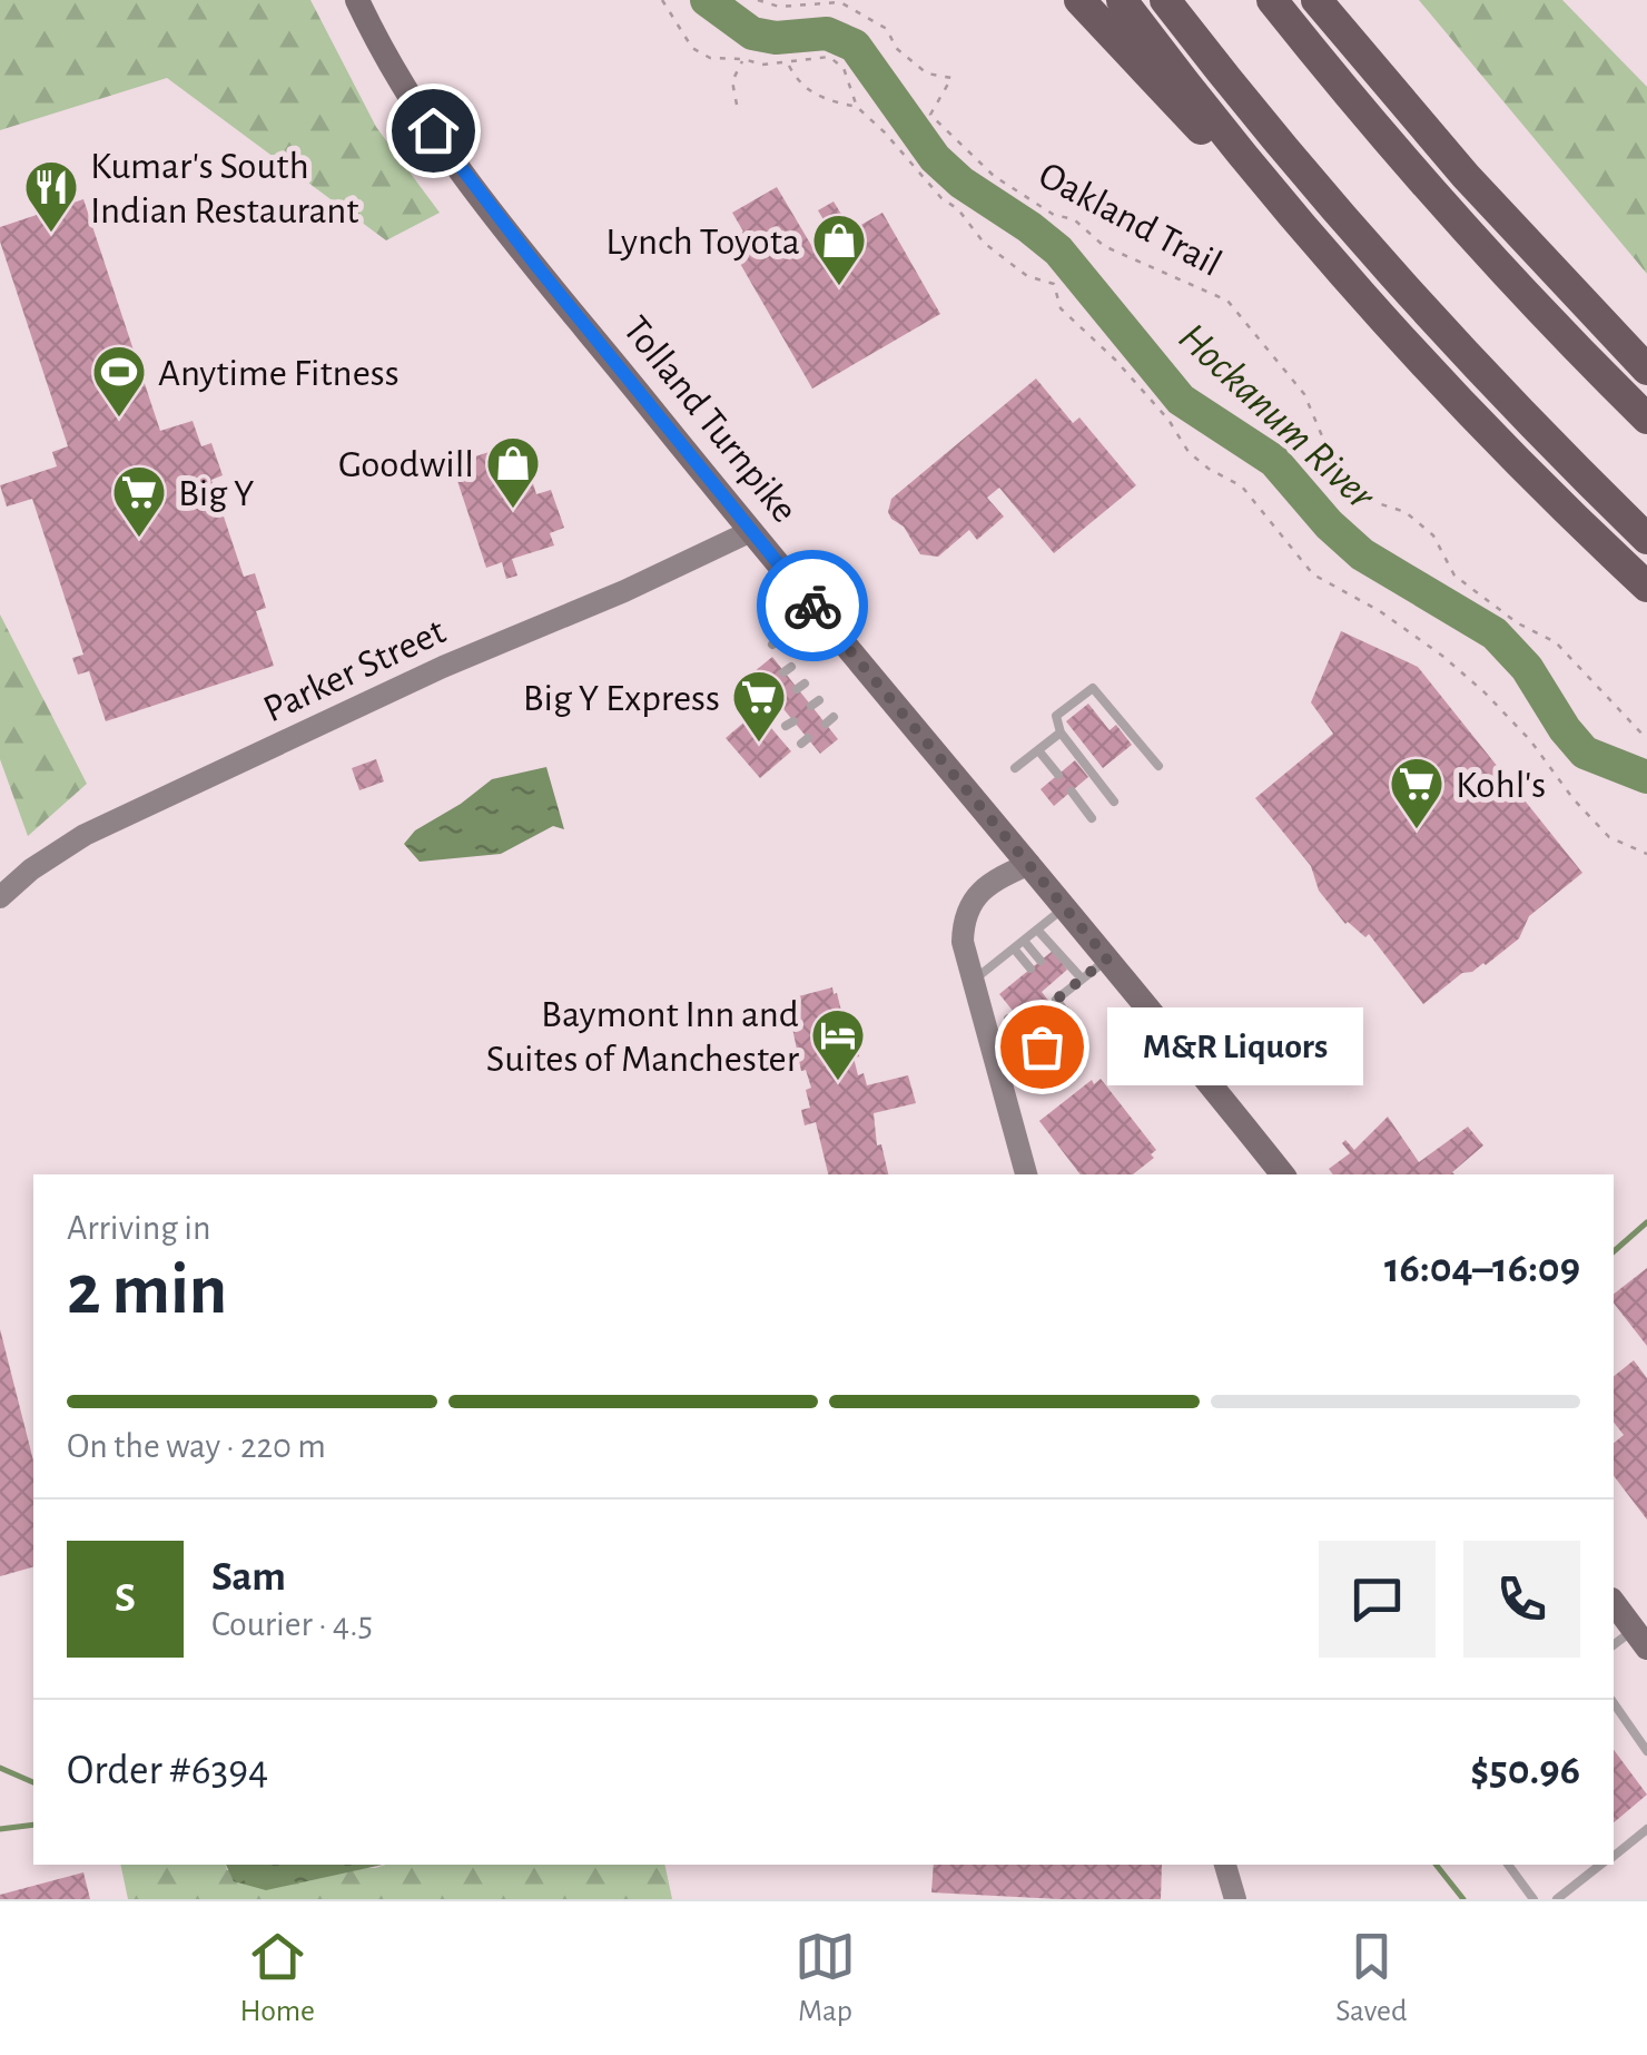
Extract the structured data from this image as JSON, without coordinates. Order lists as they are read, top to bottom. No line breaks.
{"streets":{"main road":["Tolland Turnpike"],"street":["Parker Street"],"path":["Oakland Trail"]},"crossings":[["Tolland Turnpike","Parker Street"]],"water":["Hockanum River"],"places":{"restaurant":["Kumar's South Indian Restaurant"],"shop":["Lynch Toyota","Goodwill"],"sports":["Anytime Fitness"],"supermarket":["Big Y","Big Y Express","Kohl's"],"other":["M&R Liquors"],"hotel":["Baymont Inn and Suites of Manchester"]},"page":{"bubble":"M&R Liquors","heading":["2 min","Arriving in","16:04–16:09"],"panel":["Sam","Courier · 4.5","Order #6394","$50.96"],"bar":"On the way · 220 m","round":"S","tabs":["Home","Map","Saved"]}}
